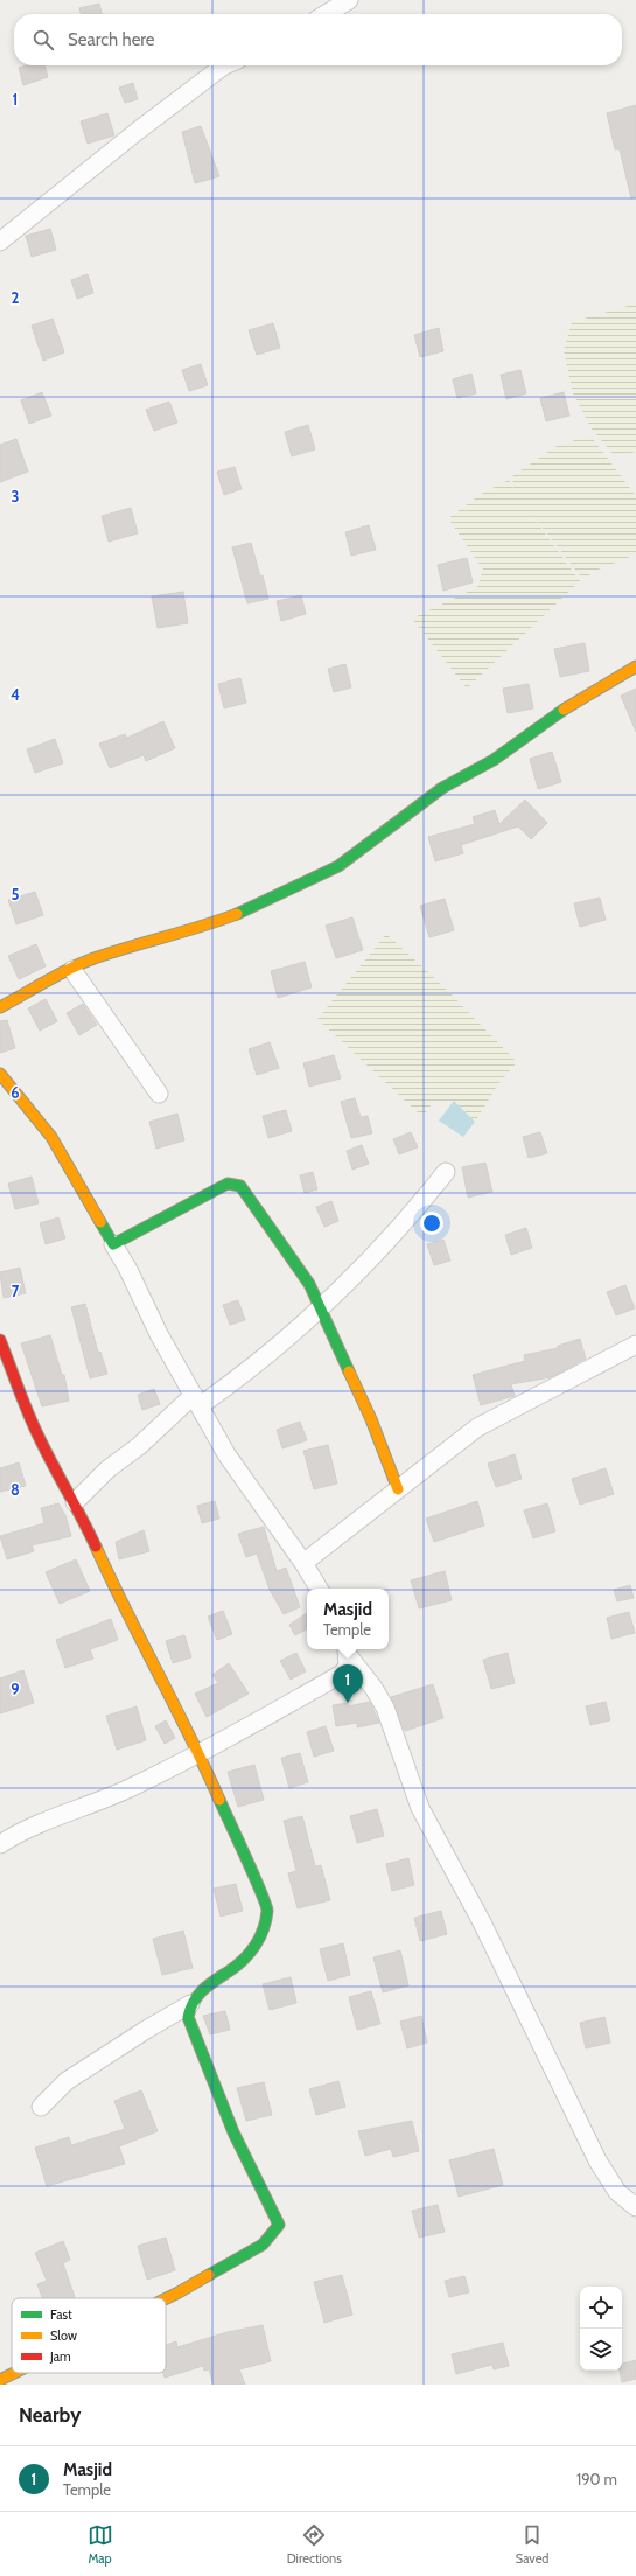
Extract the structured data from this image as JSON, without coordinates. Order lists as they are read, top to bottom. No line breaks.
{"legend":["Fast","Slow","Jam"],"page":{"search":"Search here","popup":["Masjid","Temple"],"pins":"1","heading":"Nearby","list":[{"mark":"1","name":"Masjid","note":"Temple","value":"190 m"}],"nav":["Map","Directions","Saved"]},"grid":{"rows":["1","2","3","4","5","6","7","8","9"]}}
